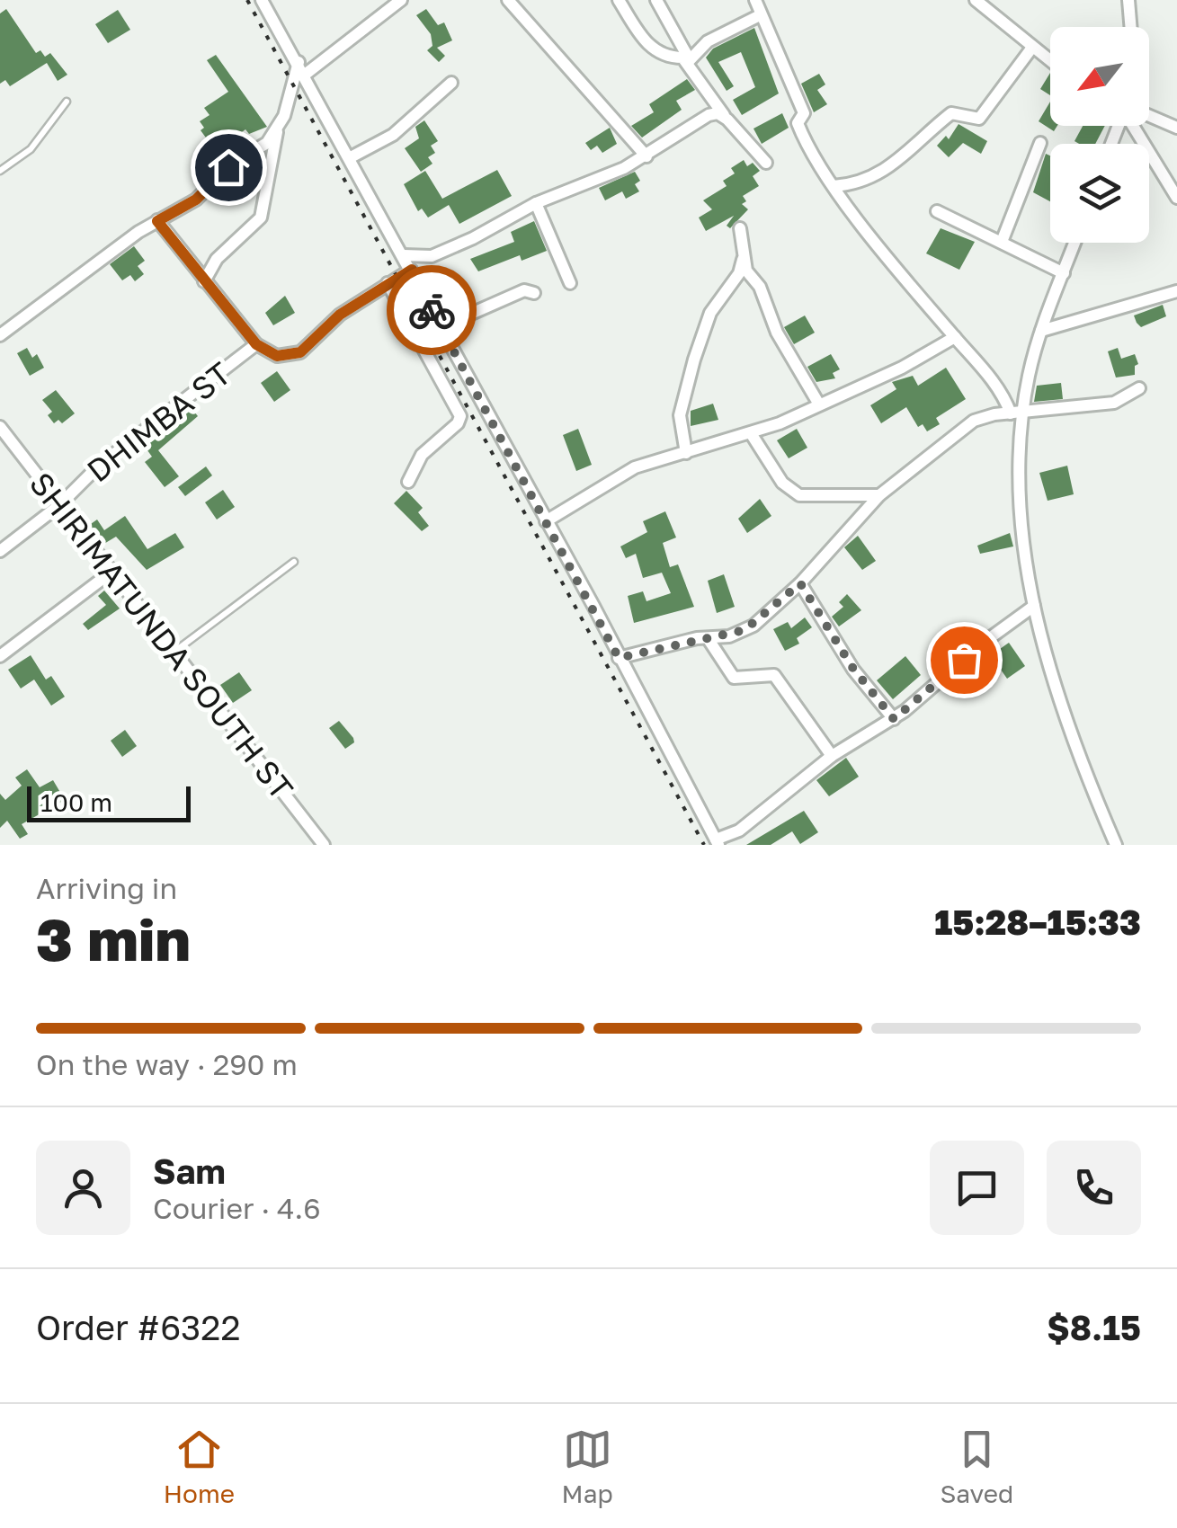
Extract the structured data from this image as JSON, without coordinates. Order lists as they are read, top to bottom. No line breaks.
{"streets":{"street":["DHIMBA ST","SHIRIMATUNDA SOUTH ST"]},"crossings":[["DHIMBA ST","SHIRIMATUNDA SOUTH ST"]],"scale_bar":"100 m","north":"bottom left","page":{"scale":"100 m","heading":["3 min","Arriving in","15:28–15:33"],"panel":["Sam","Courier · 4.6","Order #6322","$8.15"],"bar":"On the way · 290 m","tabs":["Home","Map","Saved"]}}
